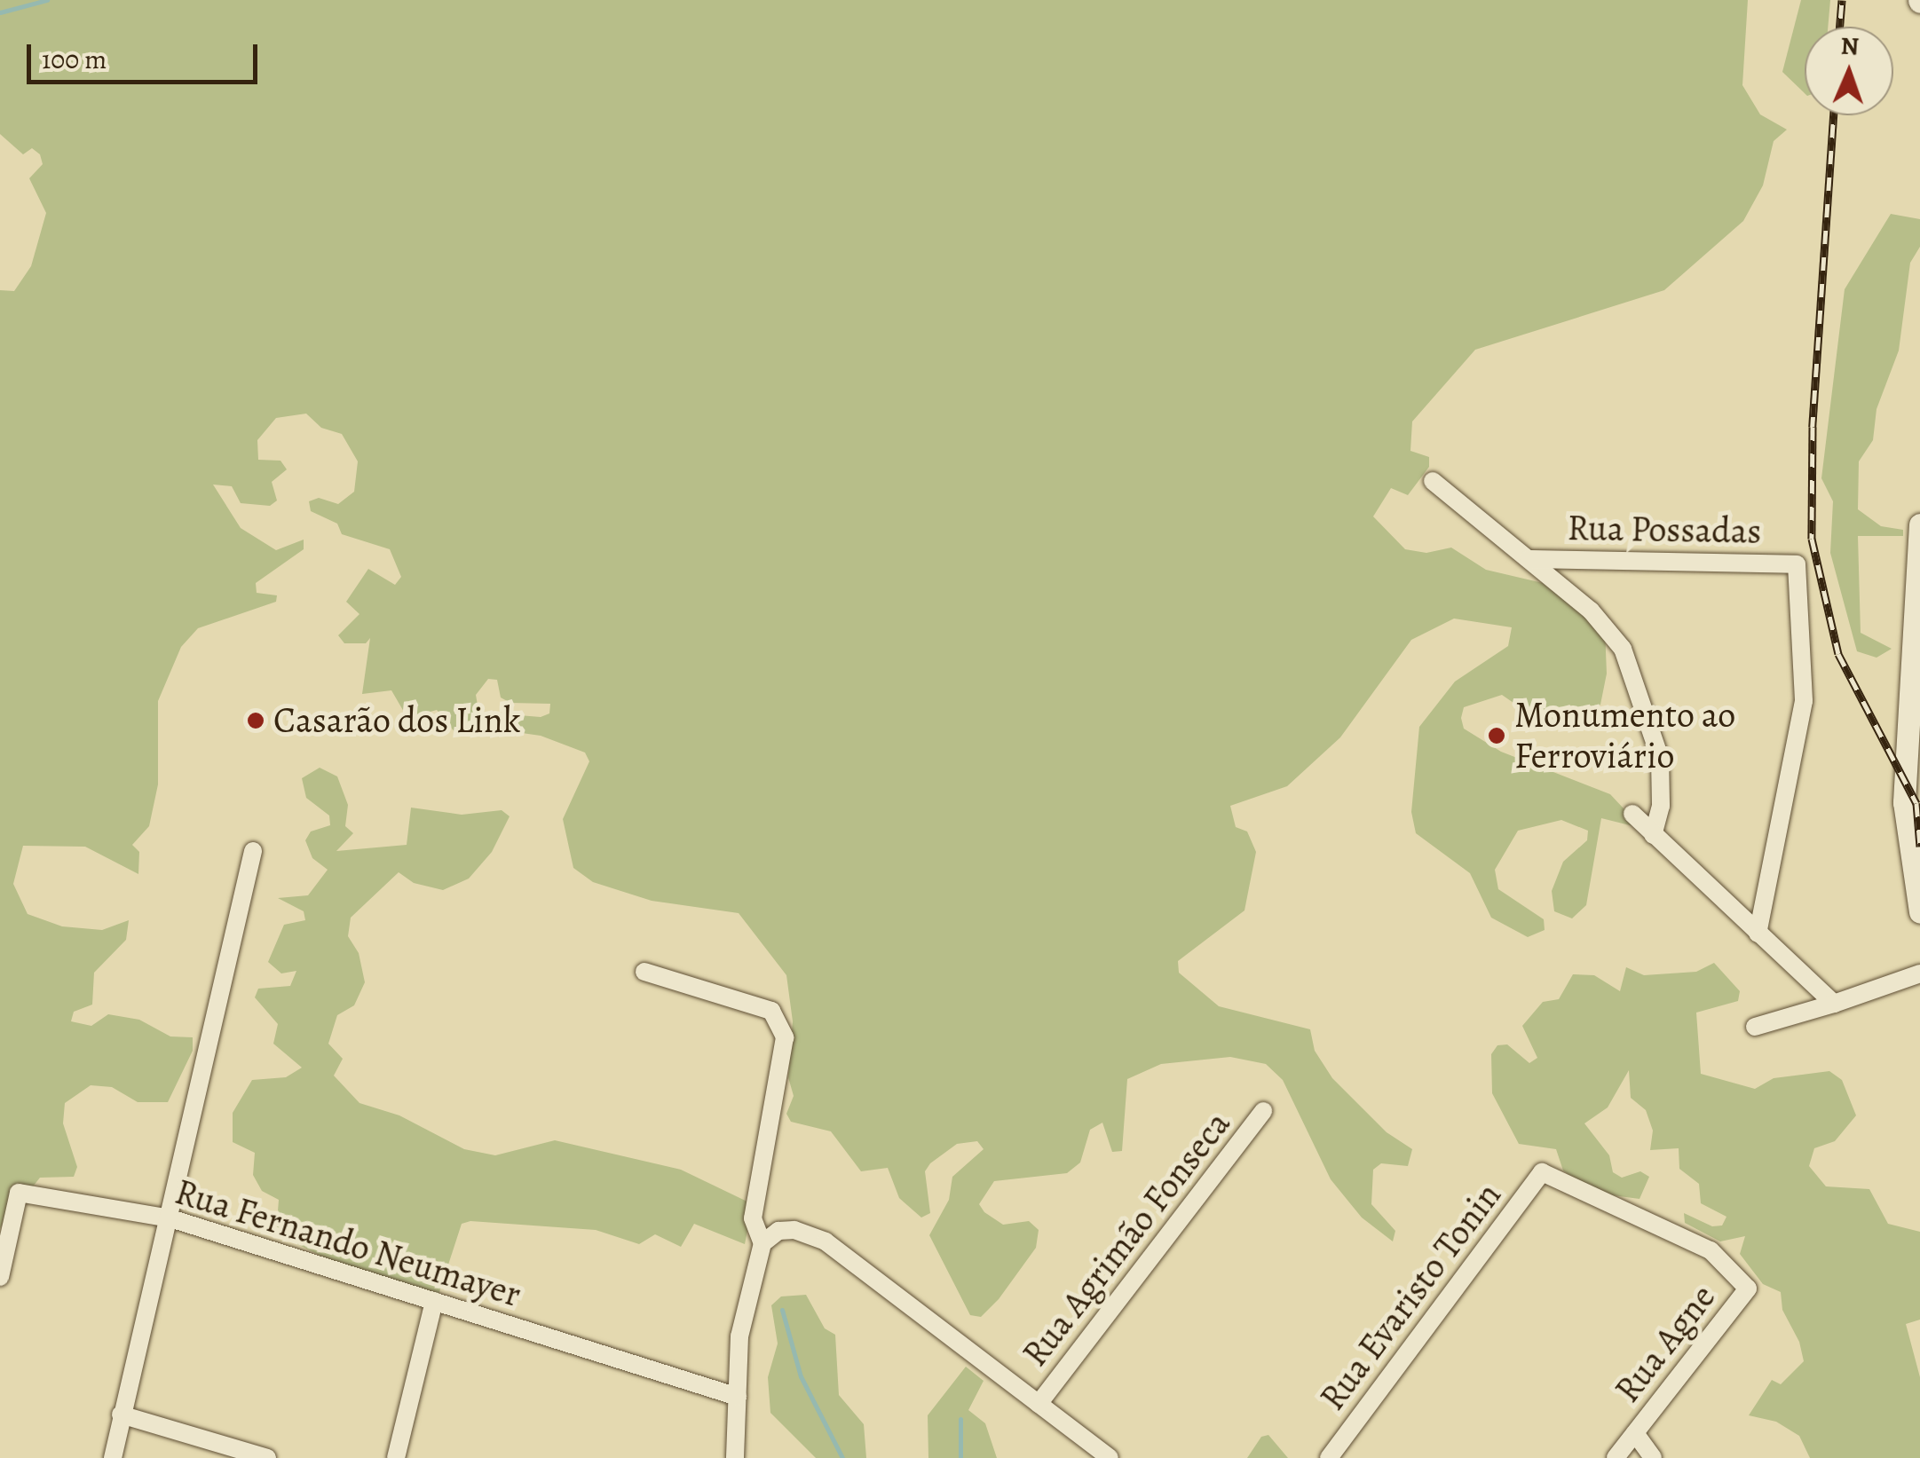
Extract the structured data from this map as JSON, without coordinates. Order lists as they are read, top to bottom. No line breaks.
{"streets":{"street":["Rua Possadas","Rua Agrimão Fonseca","Rua Fernando Neumayer","Rua Evaristo Tonin","Rua Agne"]},"crossings":[["Rua Evaristo Tonin","Rua Agne"]],"places":["Casarão dos Link","Monumento ao Ferroviário"],"scale_bar":"100 m","north":"top"}
